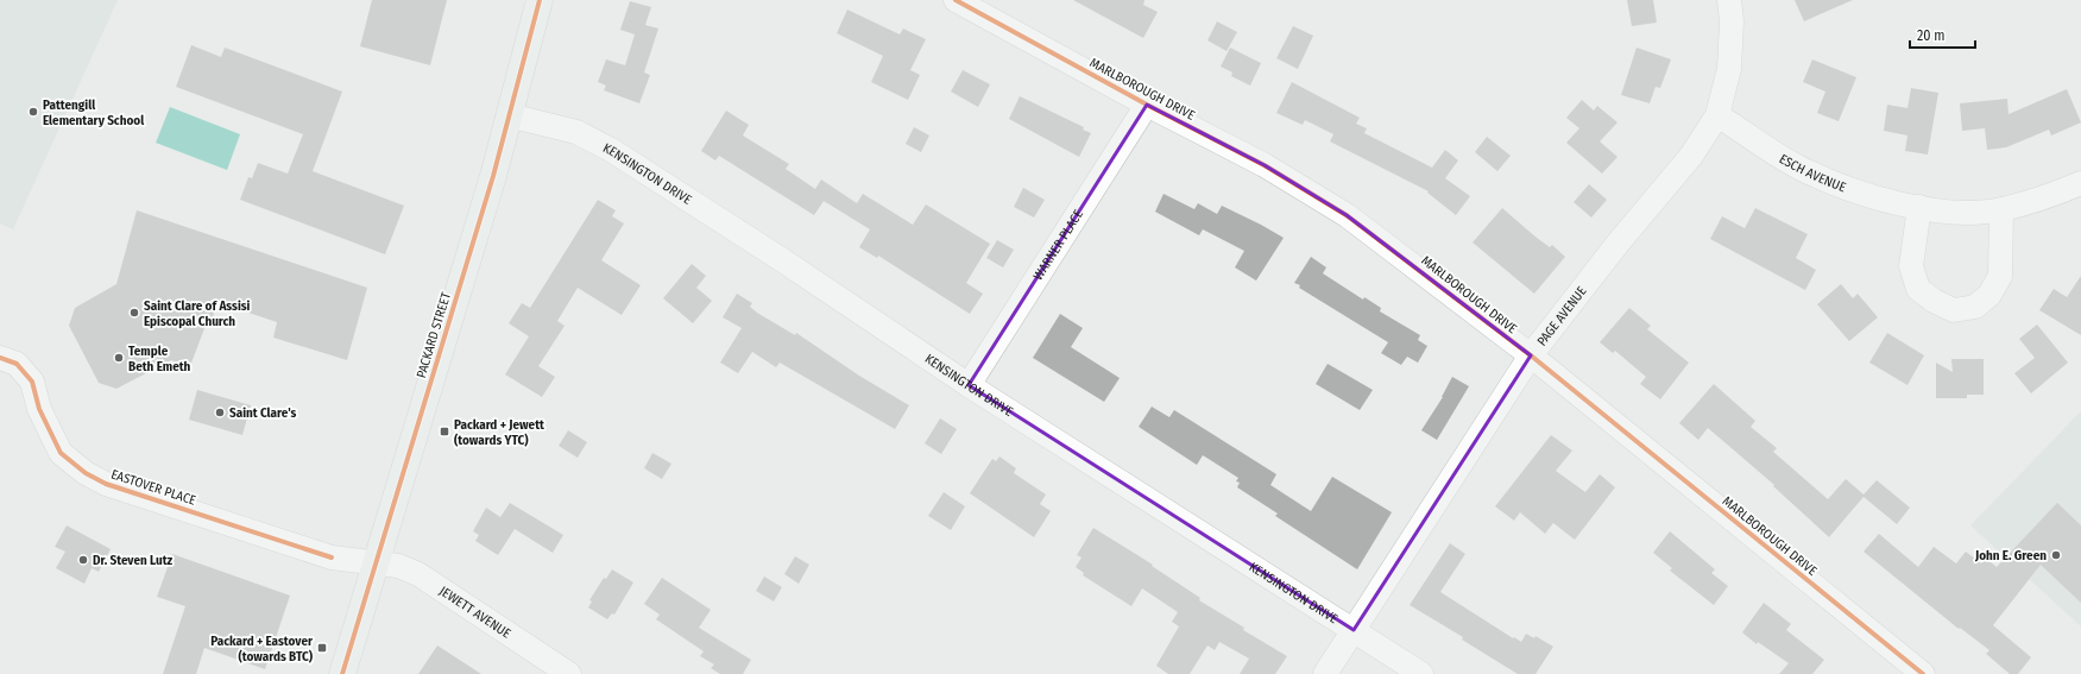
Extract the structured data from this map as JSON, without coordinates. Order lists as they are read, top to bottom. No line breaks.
{"streets":{"main road":["PACKARD STREET"],"street":["MARLBOROUGH DRIVE","ESCH AVENUE","KENSINGTON DRIVE","WARNER PLACE","PAGE AVENUE","EASTOVER PLACE","JEWETT AVENUE"]},"crossings":[["MARLBOROUGH DRIVE","WARNER PLACE"],["MARLBOROUGH DRIVE","PAGE AVENUE"],["ESCH AVENUE","PAGE AVENUE"],["KENSINGTON DRIVE","WARNER PLACE"],["KENSINGTON DRIVE","PAGE AVENUE"],["KENSINGTON DRIVE","PACKARD STREET"],["PACKARD STREET","EASTOVER PLACE"],["PACKARD STREET","JEWETT AVENUE"],["EASTOVER PLACE","JEWETT AVENUE"]],"places":{"other":["Pattengill Elementary School","Saint Clare of Assisi Episcopal Church","Temple Beth Emeth","Saint Clare's","John E. Green","Dr. Steven Lutz"],"transit":["Packard + Jewett (towards YTC)","Packard + Eastover (towards BTC)"]},"scale_bar":"20 m"}
